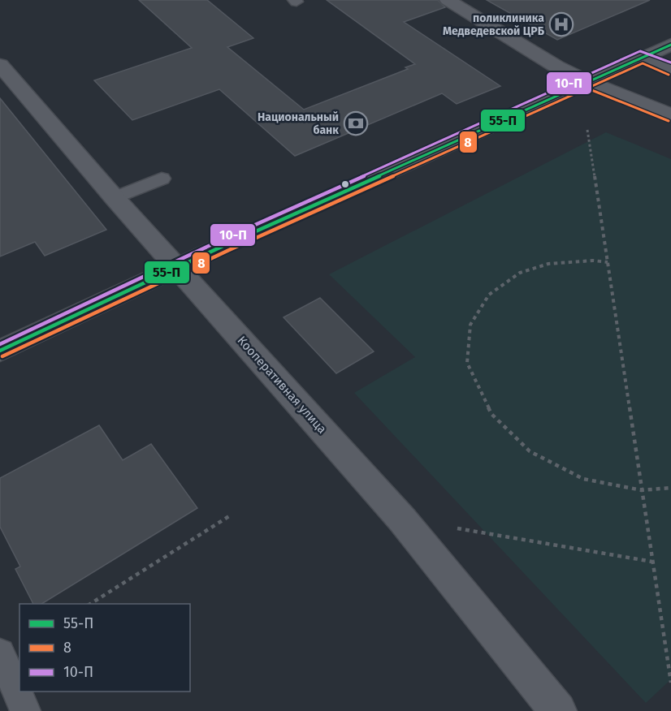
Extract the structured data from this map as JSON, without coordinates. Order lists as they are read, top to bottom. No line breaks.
{"streets":{"street":["Кооперативная улица"]},"places":{"hospital":["поликлиника Медведевской ЦРБ"],"bank":["Национальный банк"]},"lines":["transit line 55-П","transit line 10-П","transit line 8"],"legend":["55-П","8","10-П"]}
